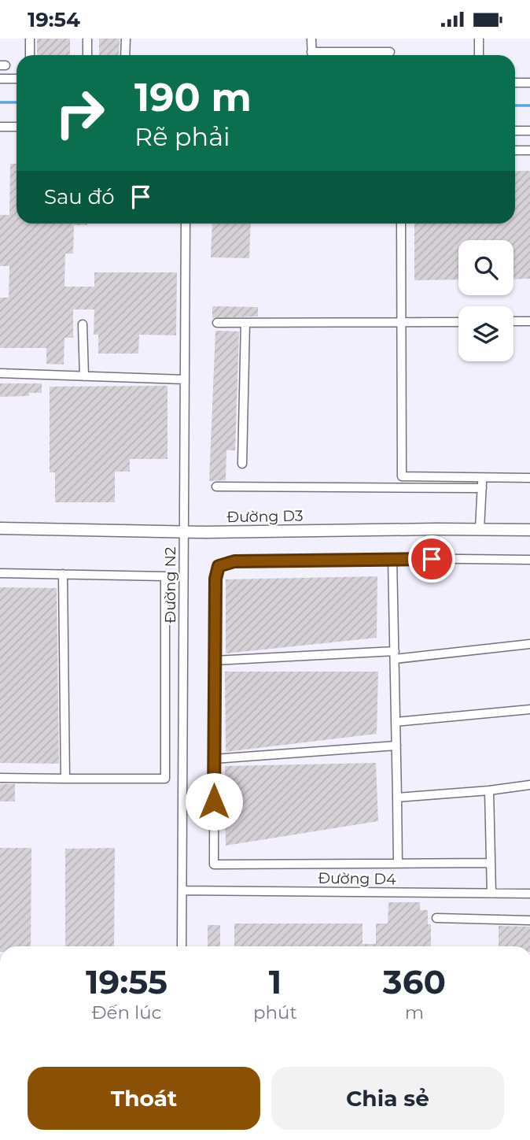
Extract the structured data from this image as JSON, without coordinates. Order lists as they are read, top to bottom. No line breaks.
{"streets":{"main road":["Đường D3"],"street":["Đường N2","Đường D4"]},"crossings":[["Đường D3","Đường N2"],["Đường N2","Đường D4"]],"page":{"status":"19:54","turn":["190 m","Rẽ phải"],"then":"Sau đó","eta":["19:55","Đến lúc","1","phút","360","m"],"buttons":["Thoát","Chia sẻ"]}}
